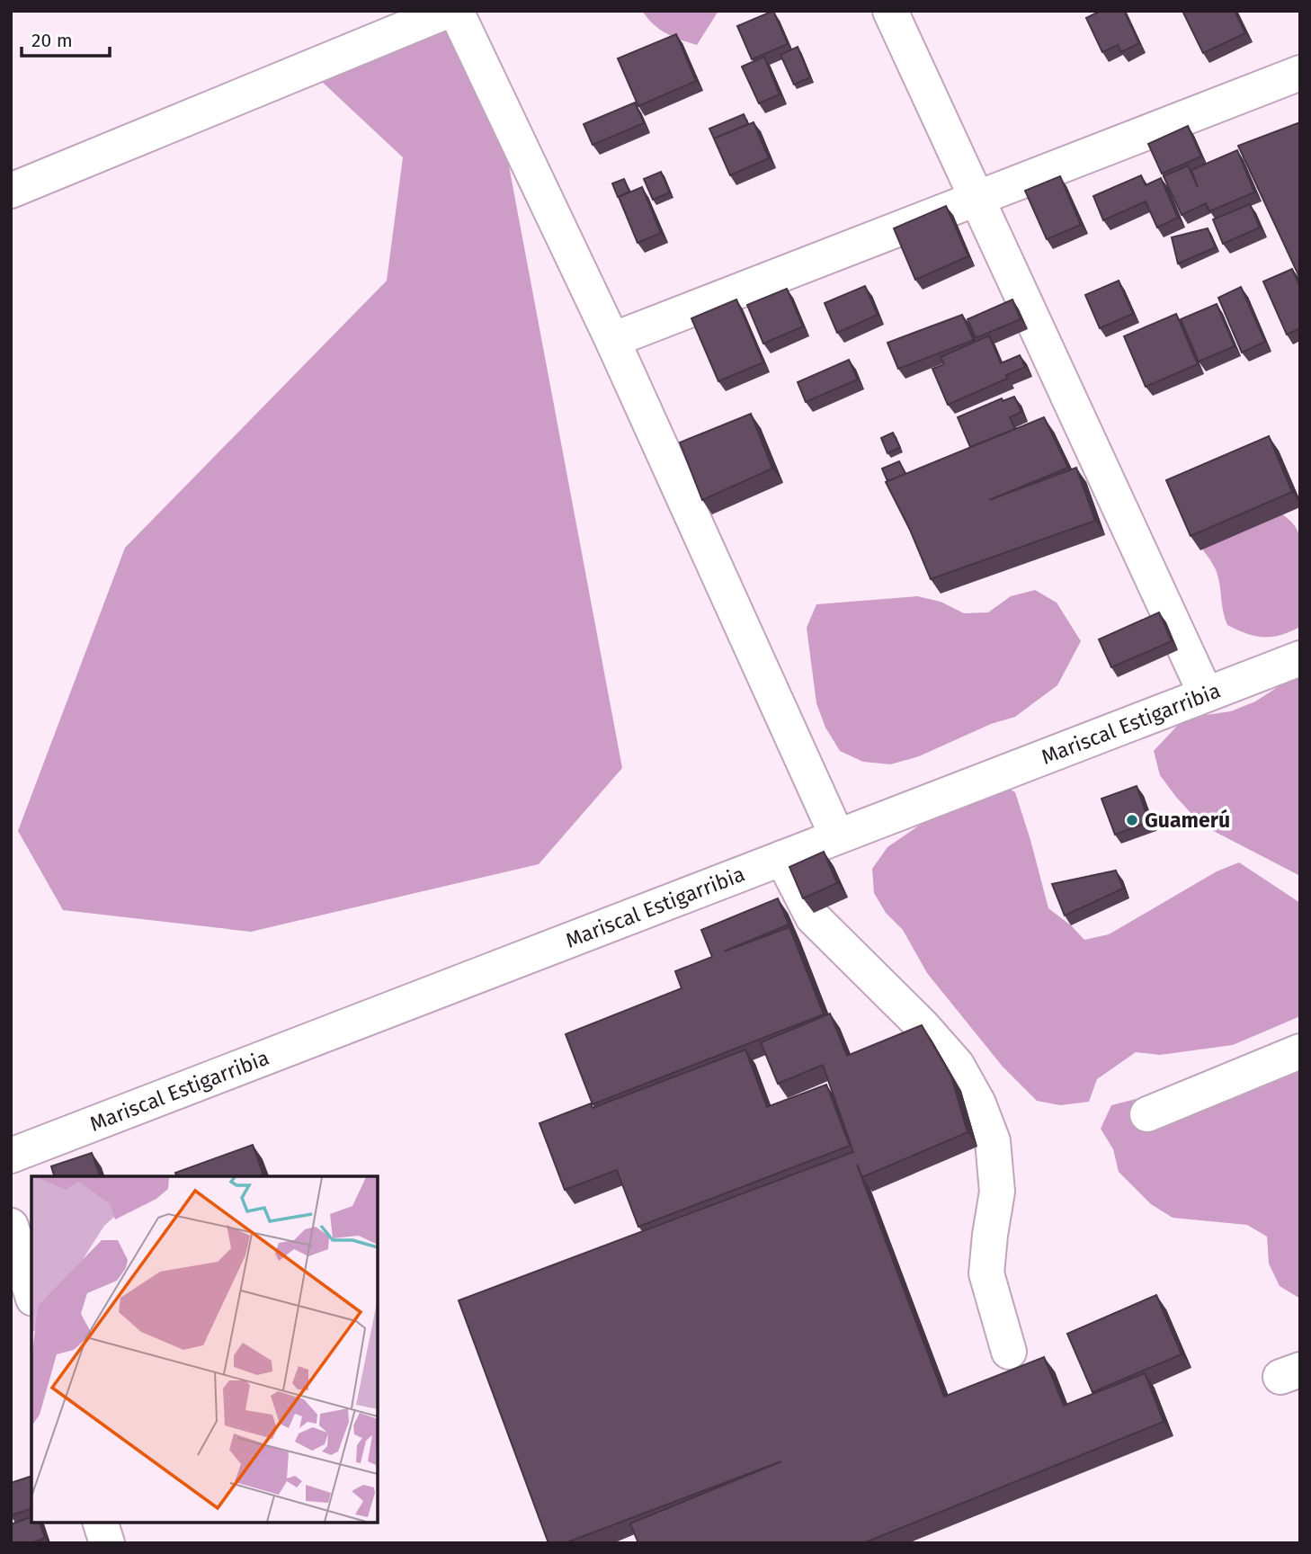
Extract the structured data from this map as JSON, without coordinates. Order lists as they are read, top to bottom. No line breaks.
{"streets":{"street":["Mariscal Estigarribia"]},"places":["Guamerú"],"scale_bar":"20 m"}
